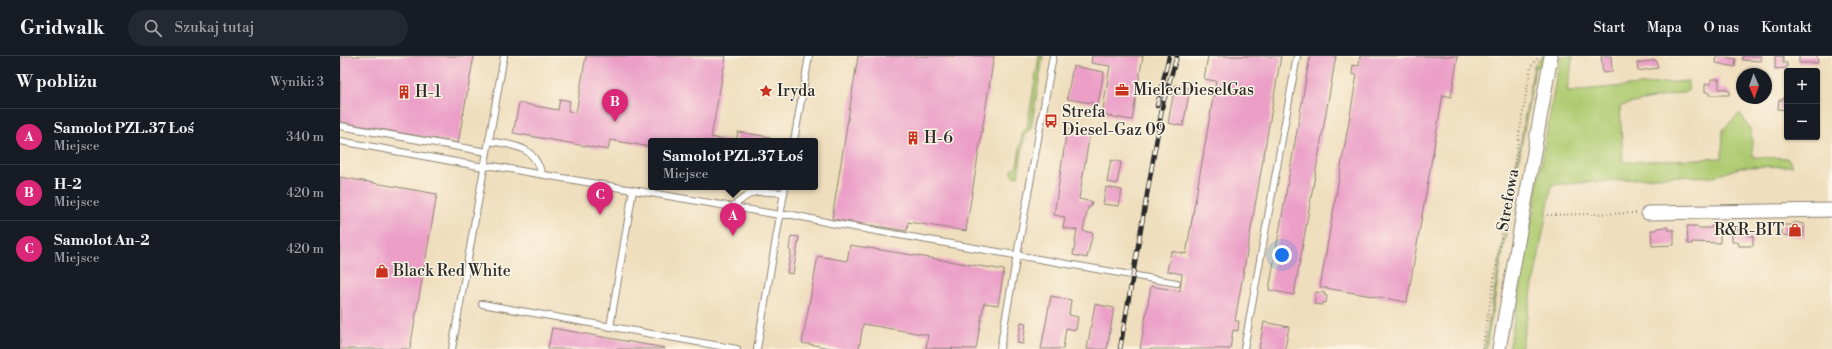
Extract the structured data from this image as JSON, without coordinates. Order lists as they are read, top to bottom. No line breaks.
{"streets":{"street":["Strefowa"]},"places":{"office":["MielecDieselGas"],"place":["Iryda"],"building":["H-1","H-6"],"bus stop":["Strefa Diesel-Gaz 09"],"shop":["R&R-BIT","Black Red White"]},"north":"bottom","page":{"header":"Gridwalk","search":"Szukaj tutaj","nav":["Start","Mapa","O nas","Kontakt"],"heading":["W pobliżu","Wyniki: 3"],"map_buttons":["+","−"],"pins":["B","C","A"],"list":[{"mark":"A","name":"Samolot PZL.37 Łoś","note":"Miejsce","value":"340 m"},{"mark":"B","name":"H-2","note":"Miejsce","value":"420 m"},{"mark":"C","name":"Samolot An-2","note":"Miejsce","value":"420 m"}],"popup":["Samolot PZL.37 Łoś","Miejsce"]}}
